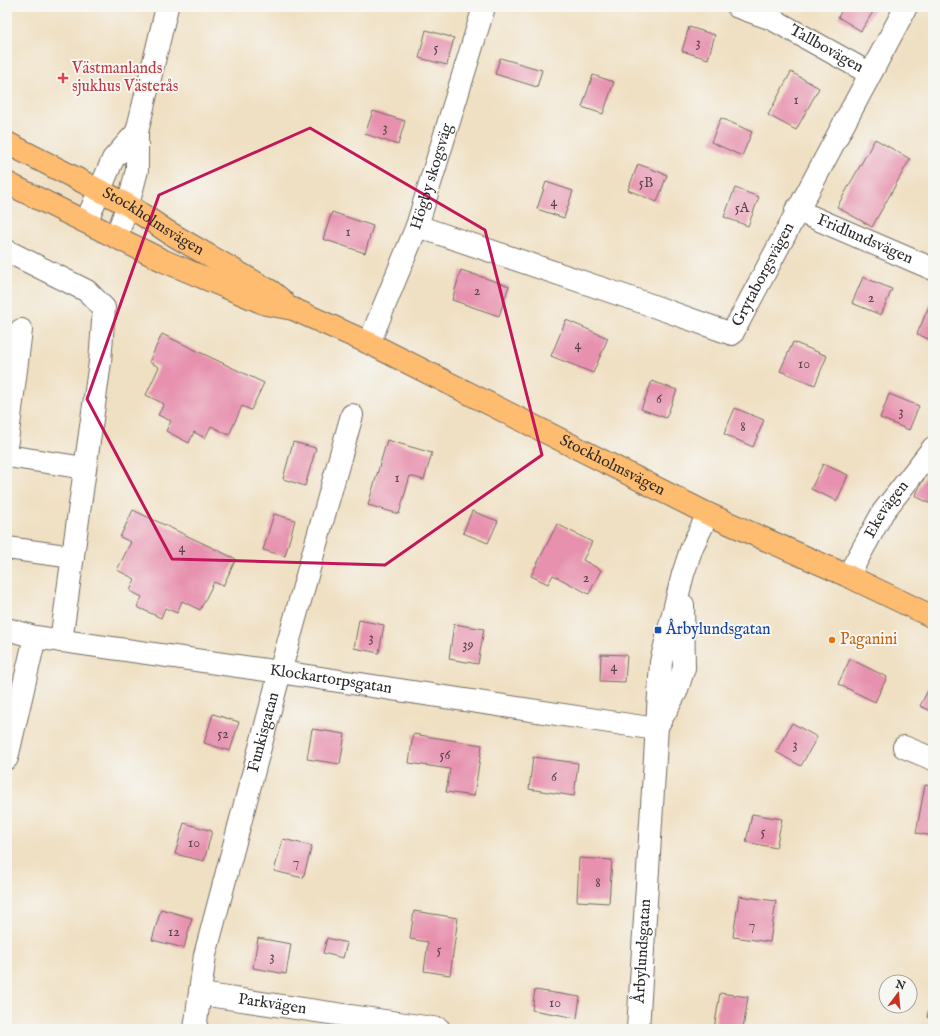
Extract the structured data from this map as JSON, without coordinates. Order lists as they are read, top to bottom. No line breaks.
{"streets":{"main road":["Stockholmsvägen"],"street":["Tallbovägen","Högby skogsväg","Fridlundsvägen","Grytaborgsvägen","Ekevägen","Klockartorpsgatan","Funkisgatan","Årbylundsgatan","Parkvägen"]},"crossings":[["Tallbovägen","Grytaborgsvägen"],["Högby skogsväg","Stockholmsvägen"],["Högby skogsväg","Grytaborgsvägen"],["Stockholmsvägen","Ekevägen"],["Stockholmsvägen","Årbylundsgatan"],["Fridlundsvägen","Grytaborgsvägen"],["Klockartorpsgatan","Funkisgatan"],["Klockartorpsgatan","Årbylundsgatan"],["Funkisgatan","Parkvägen"]],"places":{"health":["Västmanlands sjukhus Västerås"],"transit":["Årbylundsgatan"],"other":["Paganini"]},"house_numbers":["3","5","1","3","5B","4","5A","1","2","2","4","10","6","3","8","1","4","2","3","39","4","52","3","56","6","5","10","7","8","7","12","5","3","10"],"north":"top"}
